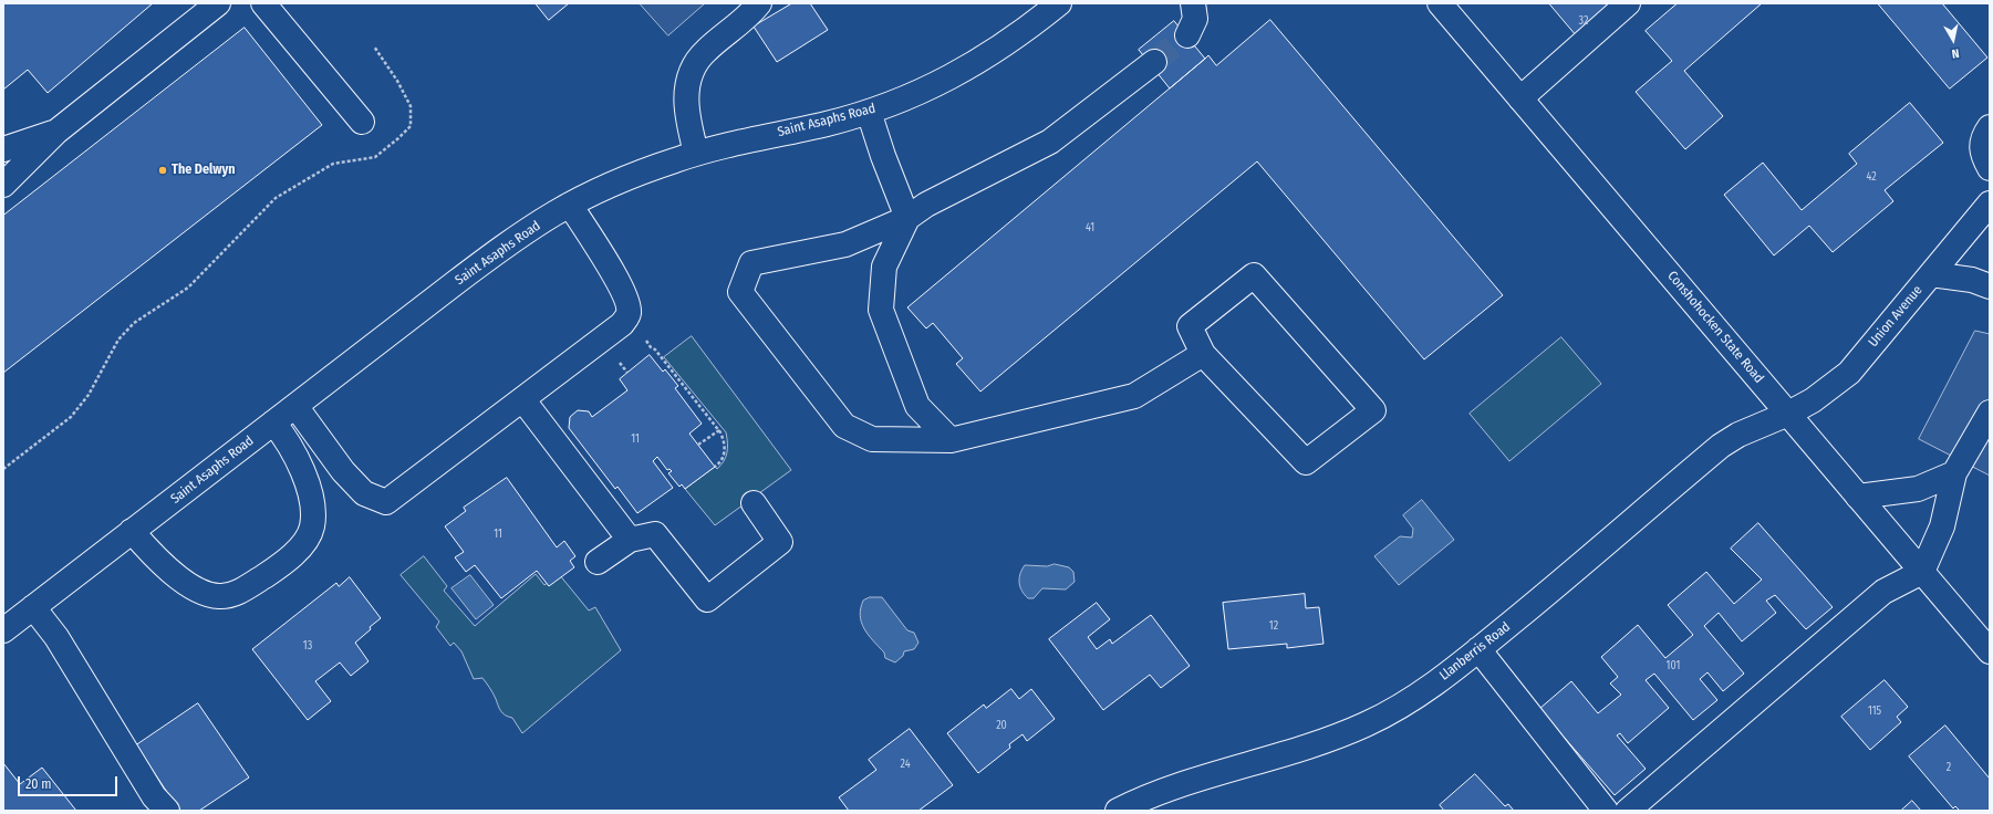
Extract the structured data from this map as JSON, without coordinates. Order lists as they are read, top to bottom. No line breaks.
{"streets":{"street":["Saint Asaphs Road","Union Avenue","Conshohocken State Road","Llanberris Road"]},"crossings":[["Union Avenue","Conshohocken State Road"],["Union Avenue","Llanberris Road"],["Conshohocken State Road","Llanberris Road"]],"places":["The Delwyn"],"house_numbers":["32","42","41","11","11","12","13","101","115","20","24","2"],"scale_bar":"20 m","north":"bottom"}
